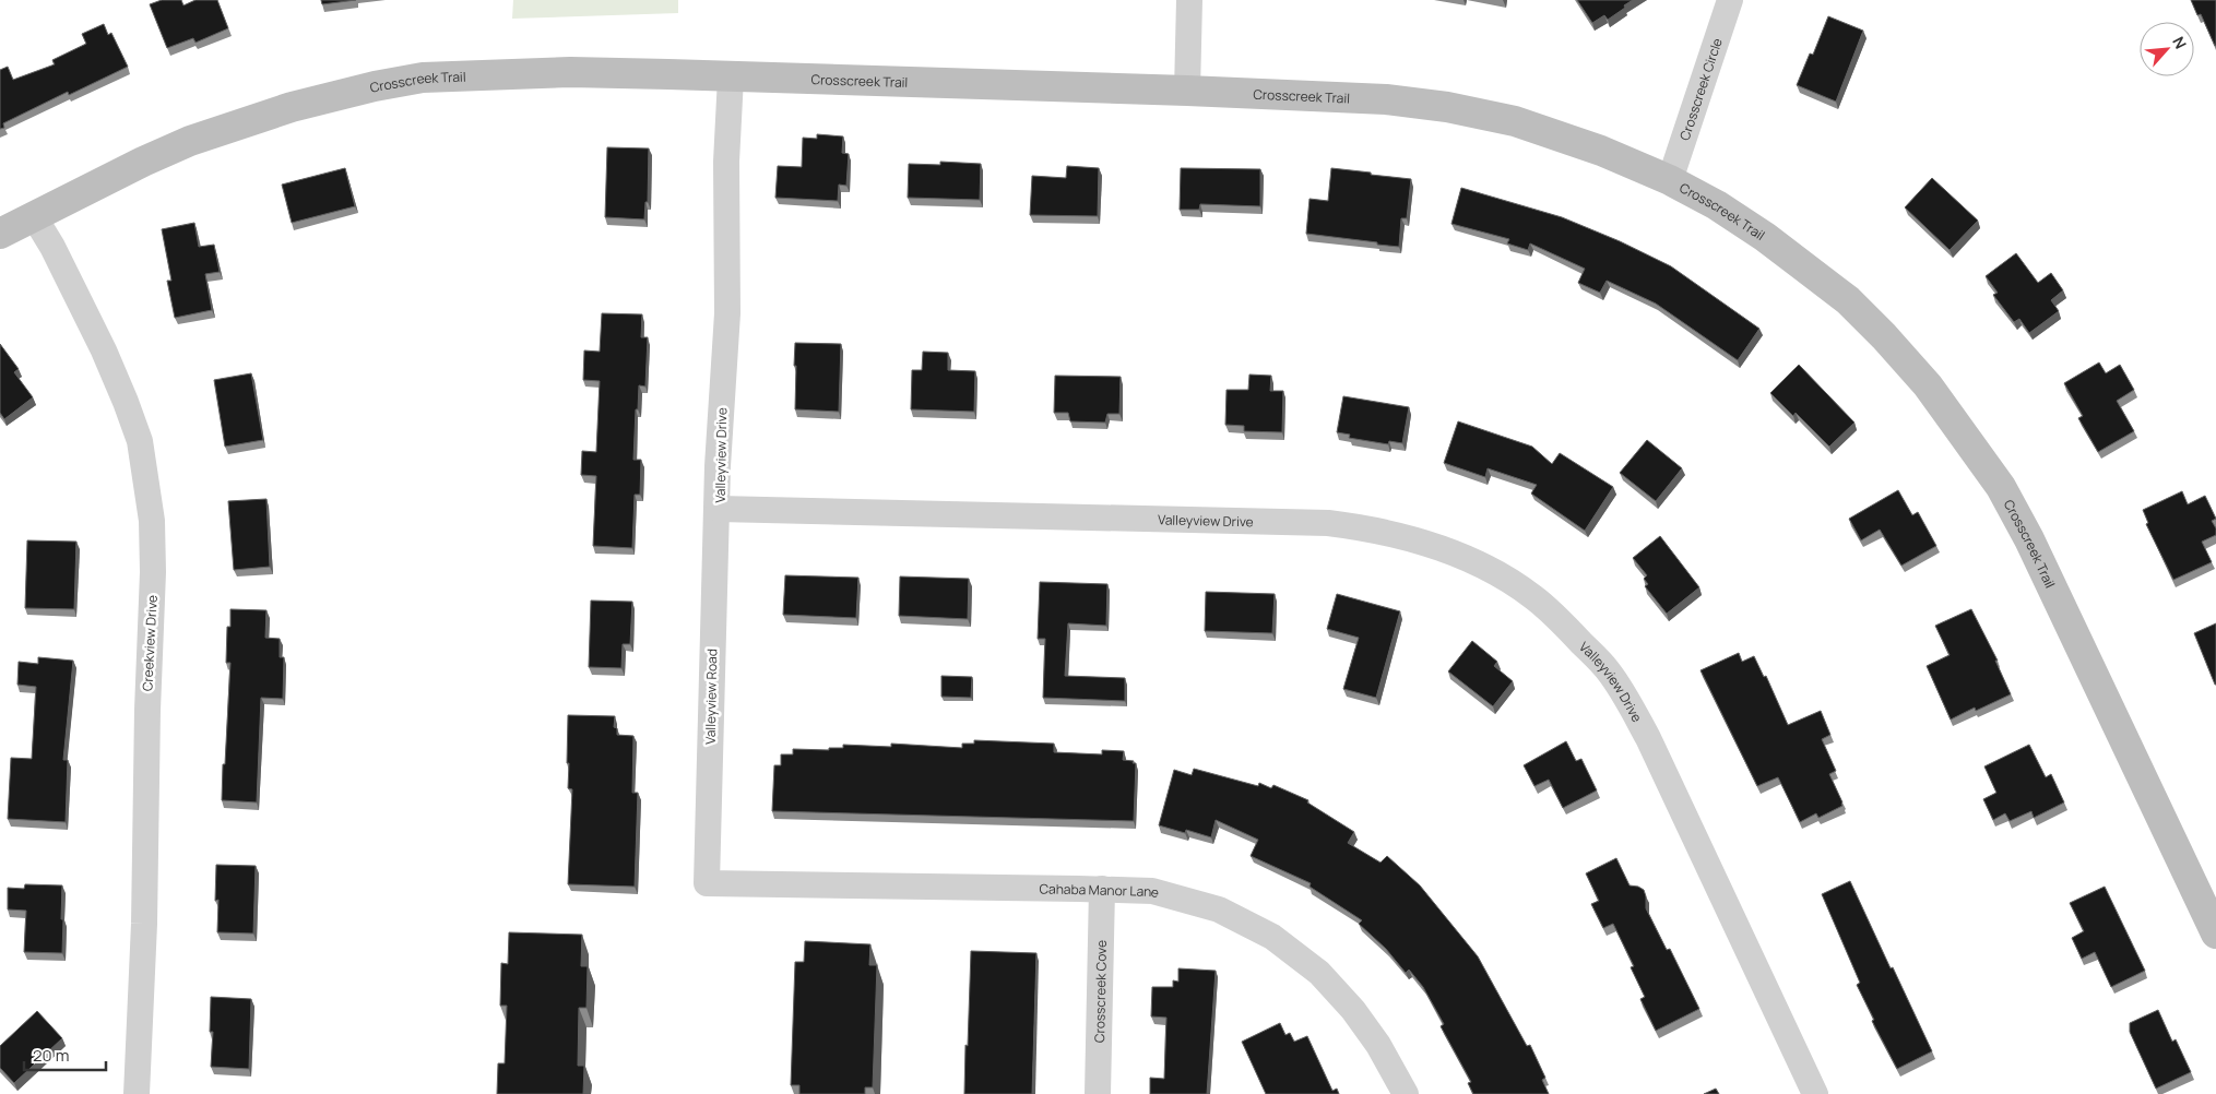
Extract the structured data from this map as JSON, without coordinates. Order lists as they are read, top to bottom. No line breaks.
{"streets":{"street":["Crosscreek Trail","Crosscreek Circle","Valleyview Drive","Creekview Drive","Valleyview Road","Cahaba Manor Lane","Crosscreek Cove"]},"crossings":[["Crosscreek Trail","Crosscreek Circle"],["Crosscreek Trail","Valleyview Drive"],["Crosscreek Trail","Creekview Drive"],["Valleyview Drive","Valleyview Road"],["Valleyview Road","Cahaba Manor Lane"],["Cahaba Manor Lane","Crosscreek Cove"]],"scale_bar":"20 m","north":"top right"}
